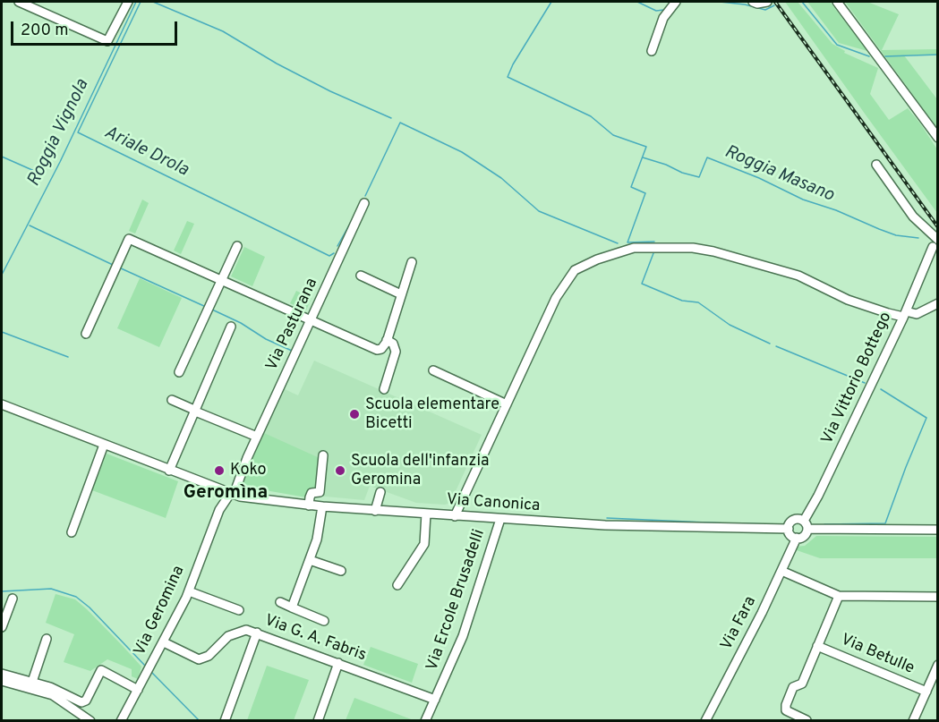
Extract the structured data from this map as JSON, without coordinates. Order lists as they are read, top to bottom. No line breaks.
{"streets":{"street":["Via Pasturana","Via Vittorio Bottego","Via Canonica","Via Ercole Brusadelli","Via Geromina","Via Fara","Via G. A. Fabris","Via Betulle"]},"crossings":[["Via Pasturana","Via Canonica"],["Via Pasturana","Via Geromina"],["Via Vittorio Bottego","Via Canonica"],["Via Vittorio Bottego","Via Fara"],["Via Canonica","Via Ercole Brusadelli"],["Via Canonica","Via Geromina"],["Via Canonica","Via Fara"],["Via Ercole Brusadelli","Via G. A. Fabris"],["Via Geromina","Via G. A. Fabris"]],"districts":["Geromìna"],"water":["Roggia Vignola","Ariale Drola","Roggia Masano"],"places":["Scuola elementare Bicetti","Koko","Scuola dell'infanzia Geromina"],"scale_bar":"200 m"}
